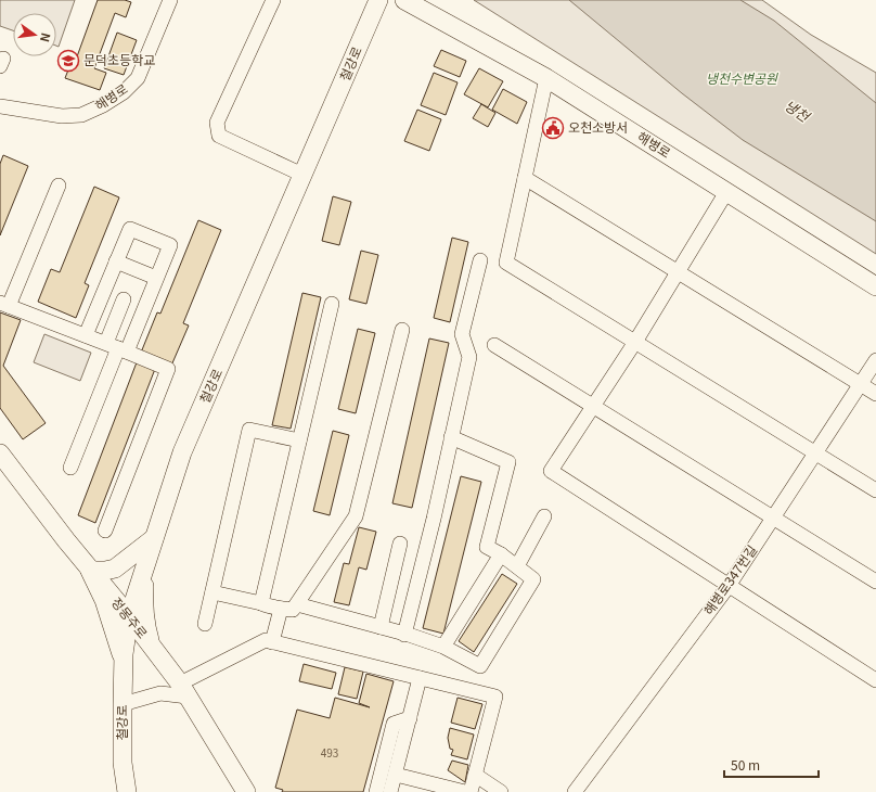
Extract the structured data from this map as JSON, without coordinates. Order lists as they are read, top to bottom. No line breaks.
{"streets":{"main road":["철강로","해병로","정몽주로"],"street":["해병로347번길"]},"crossings":[["철강로","정몽주로"]],"water":["냉천"],"parks":["냉천수변공원"],"places":{"school or university":["문덕초등학교"],"public building":["오천소방서"]},"house_numbers":["493"],"scale_bar":"50 m","north":"right"}
